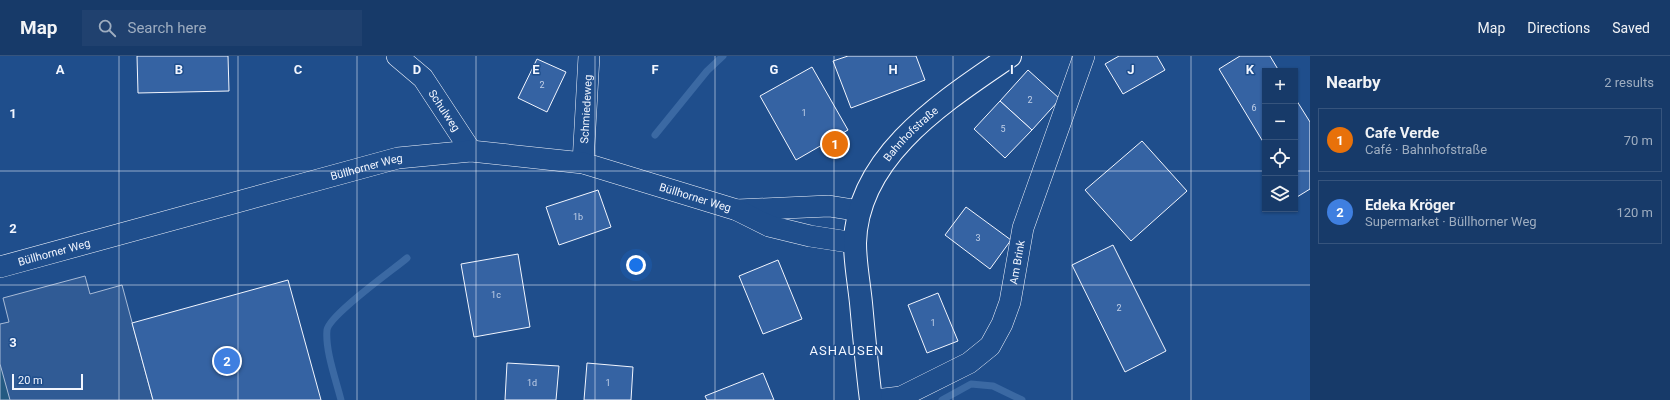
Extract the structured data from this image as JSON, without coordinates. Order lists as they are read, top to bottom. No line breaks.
{"streets":{"street":["Schulweg","Schmiedeweg","Bahnhofstraße","Büllhorner Weg","Am Brink"]},"crossings":[["Schulweg","Büllhorner Weg"],["Schmiedeweg","Büllhorner Weg"],["Bahnhofstraße","Büllhorner Weg"]],"districts":["ASHAUSEN"],"house_numbers":["2","2","6","1","5","1b","3","1c","2","1","1d","1"],"scale_bar":"20 m","page":{"header":"Map","search":"Search here","nav":["Map","Directions","Saved"],"heading":["Nearby","2 results"],"map_buttons":["+","−"],"list":[{"mark":"1","name":"Cafe Verde","note":"Café · Bahnhofstraße","value":"70 m"},{"mark":"2","name":"Edeka Kröger","note":"Supermarket · Büllhorner Weg","value":"120 m"}],"pins":["1","2"],"scale":"20 m"},"grid":{"columns":["A","B","C","D","E","F","G","H","I","J","K"],"rows":["1","2","3"]}}
